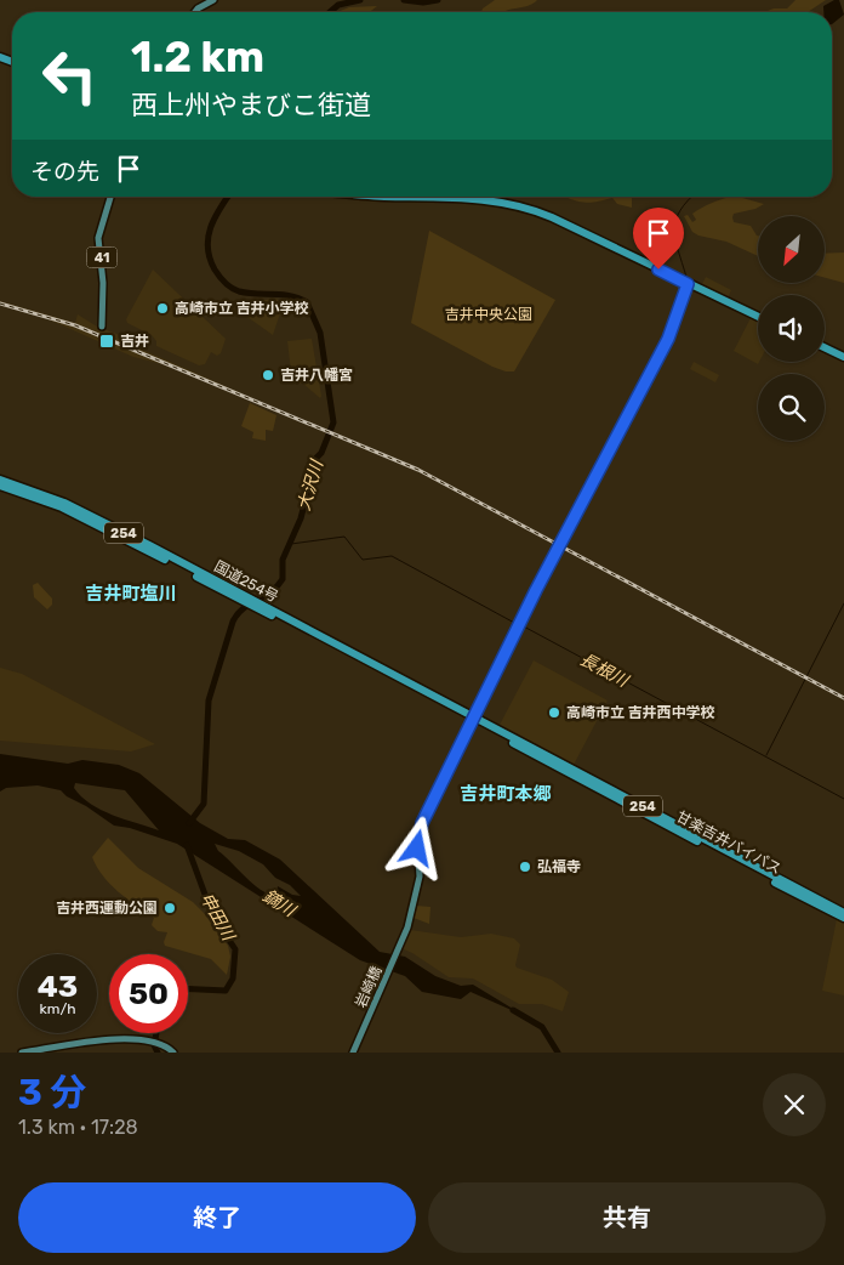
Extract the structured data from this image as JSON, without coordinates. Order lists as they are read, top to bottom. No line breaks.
{"streets":{"highway":["254","国道254号","甘楽吉井バイパス"],"main road":["41","岩崎橋"]},"crossings":[["国道254号","甘楽吉井バイパス"],["国道254号","岩崎橋"],["甘楽吉井バイパス","岩崎橋"]],"districts":["吉井町塩川","吉井町本郷"],"water":["大沢川","長根川","鏑川","申田川"],"parks":["吉井中央公園"],"places":{"other":["高崎市立 吉井小学校","吉井八幡宮","高崎市立 吉井西中学校","弘福寺","吉井西運動公園"],"transit":["吉井"]},"north":"bottom left","page":{"turn":["1.2 km","西上州やまびこ街道"],"then":"その先","speed":"43 km/h","limit":"50","heading":["3 分","1.3 km · 17:28"],"buttons":["終了","共有"]}}
